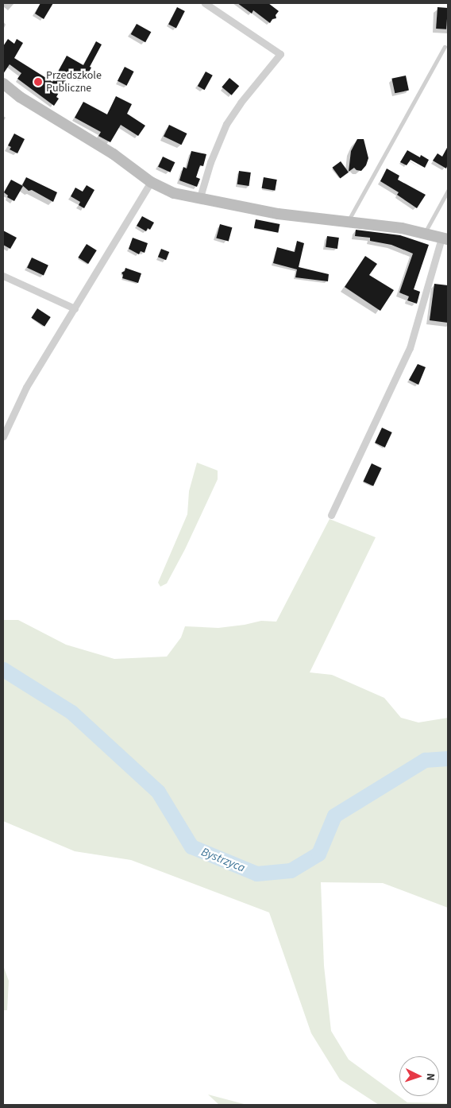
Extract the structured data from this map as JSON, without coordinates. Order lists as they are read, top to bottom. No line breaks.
{"water":["Bystrzyca"],"places":["Przedszkole Publiczne"],"north":"right"}
